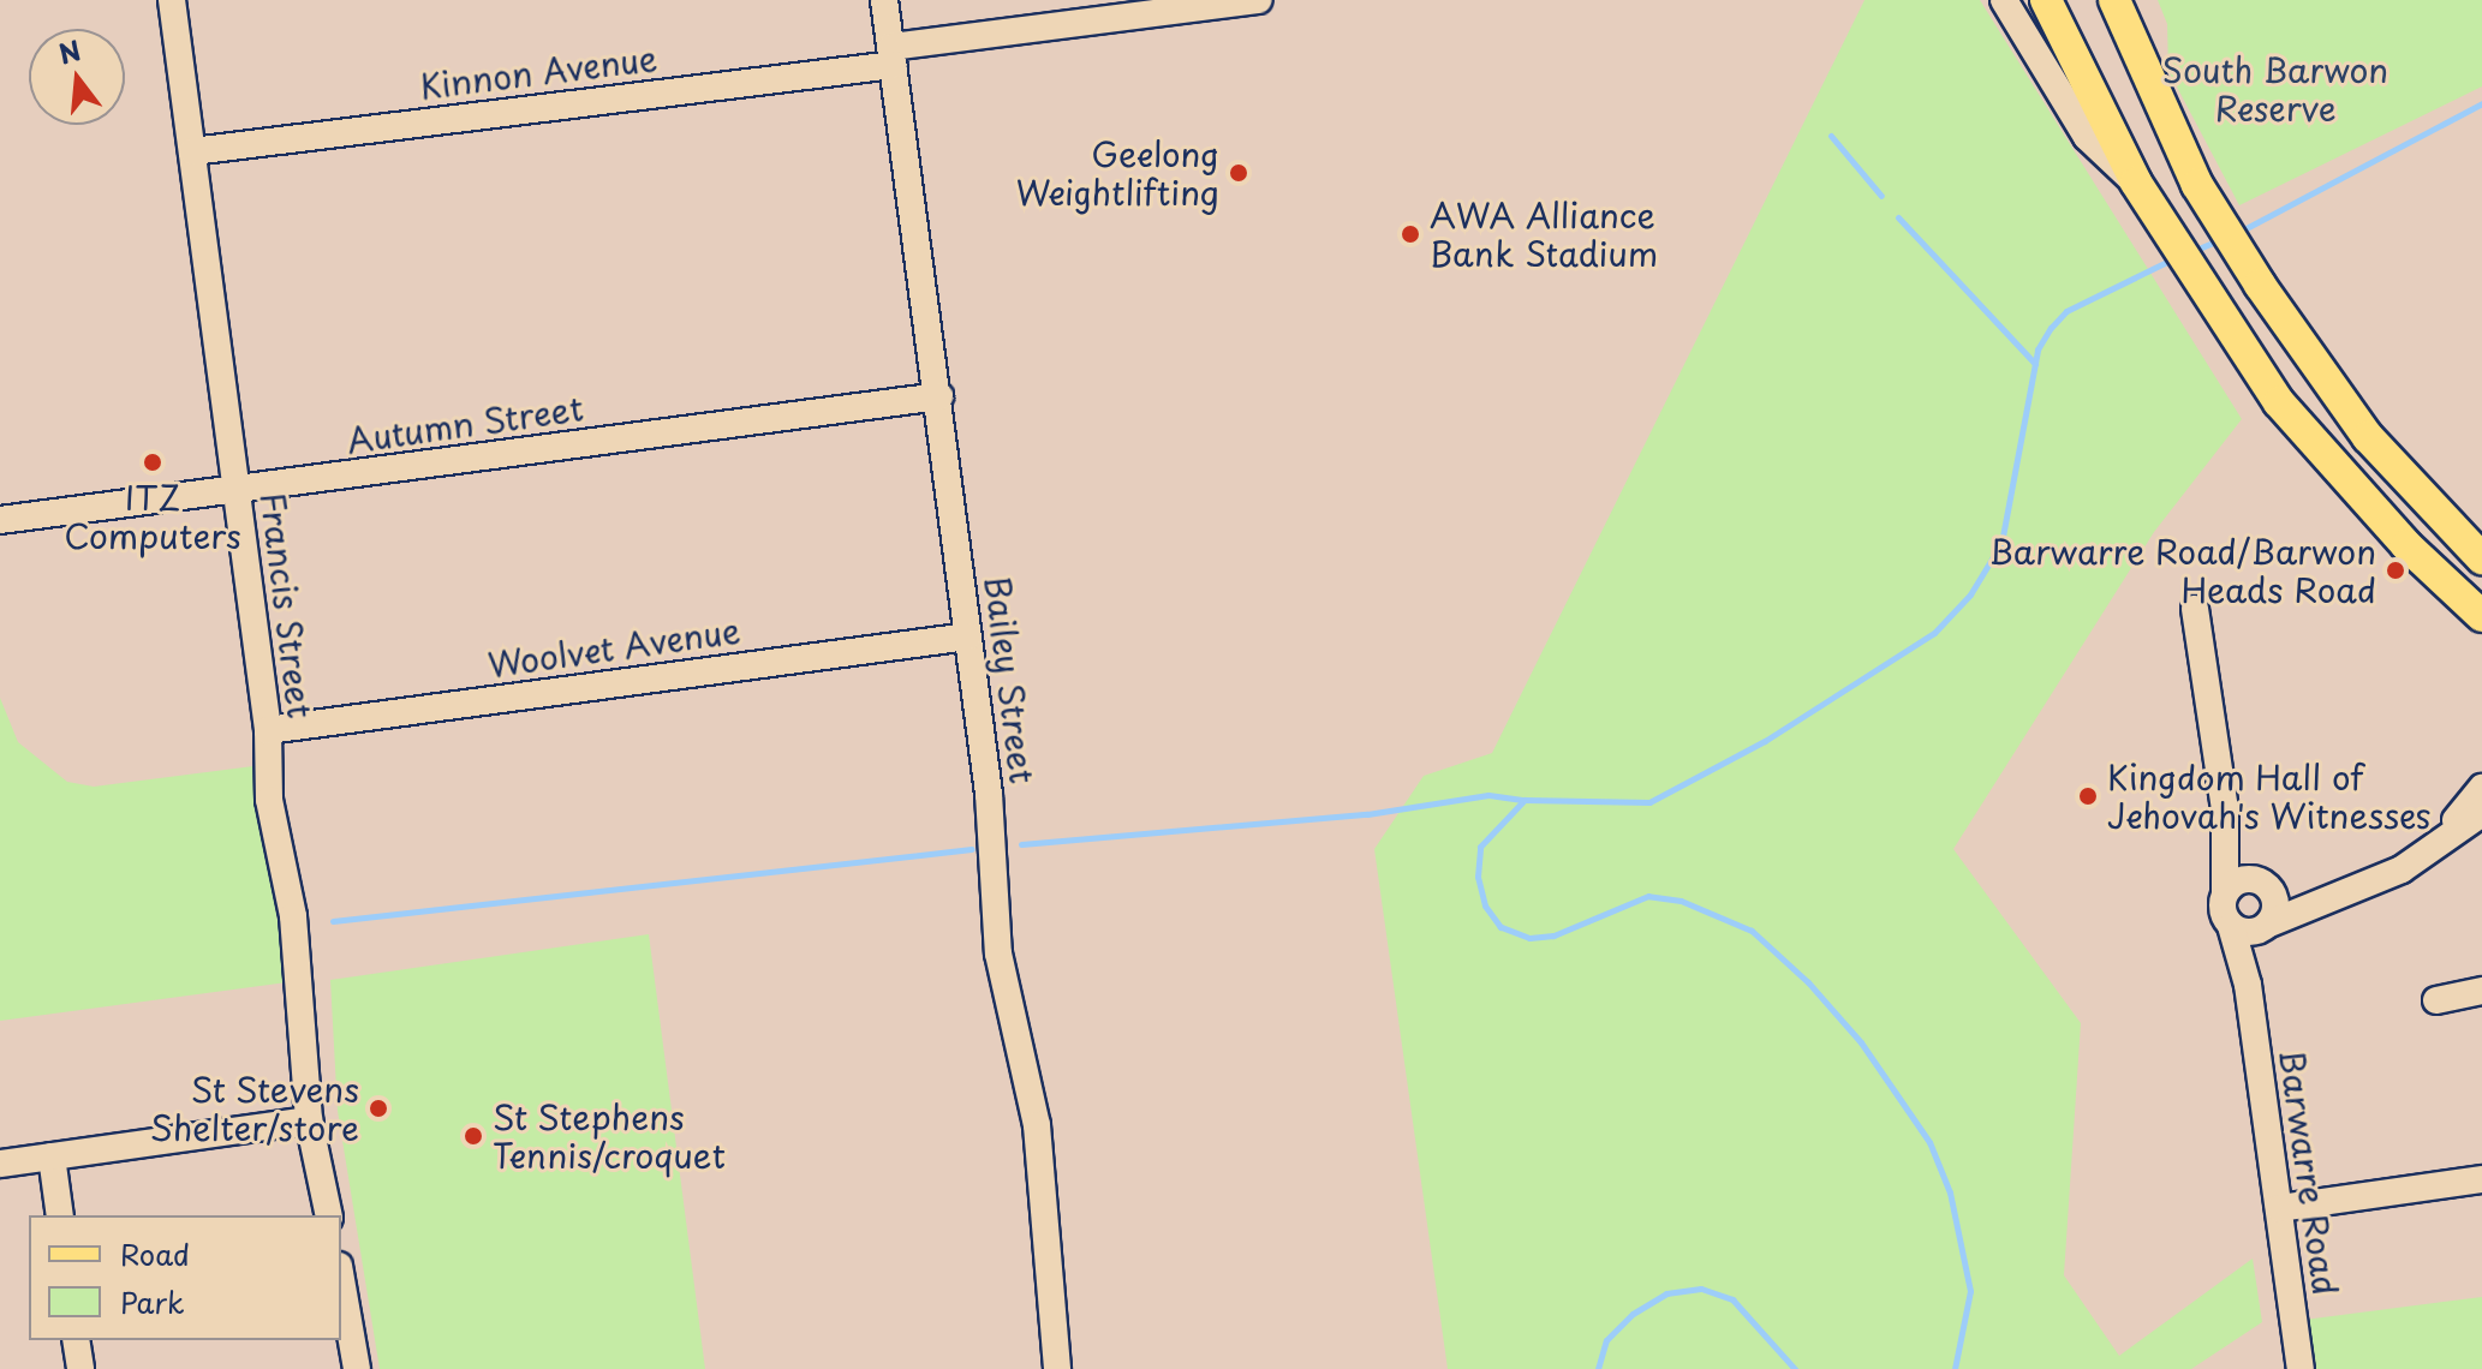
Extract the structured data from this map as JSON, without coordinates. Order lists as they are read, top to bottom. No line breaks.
{"streets":{"street":["Kinnon Avenue","Autumn Street","Francis Street","Woolvet Avenue","Bailey Street","Barwarre Road"]},"crossings":[["Kinnon Avenue","Francis Street"],["Kinnon Avenue","Bailey Street"],["Autumn Street","Francis Street"],["Autumn Street","Bailey Street"],["Francis Street","Woolvet Avenue"],["Woolvet Avenue","Bailey Street"]],"parks":["South Barwon Reserve"],"places":["Geelong Weightlifting","AWA Alliance Bank Stadium","ITZ Computers","Barwarre Road/Barwon Heads Road","Kingdom Hall of Jehovah's Witnesses","St Stevens Shelter/store","St Stephens Tennis/croquet"],"legend":["Road","Park"],"north":"top"}
